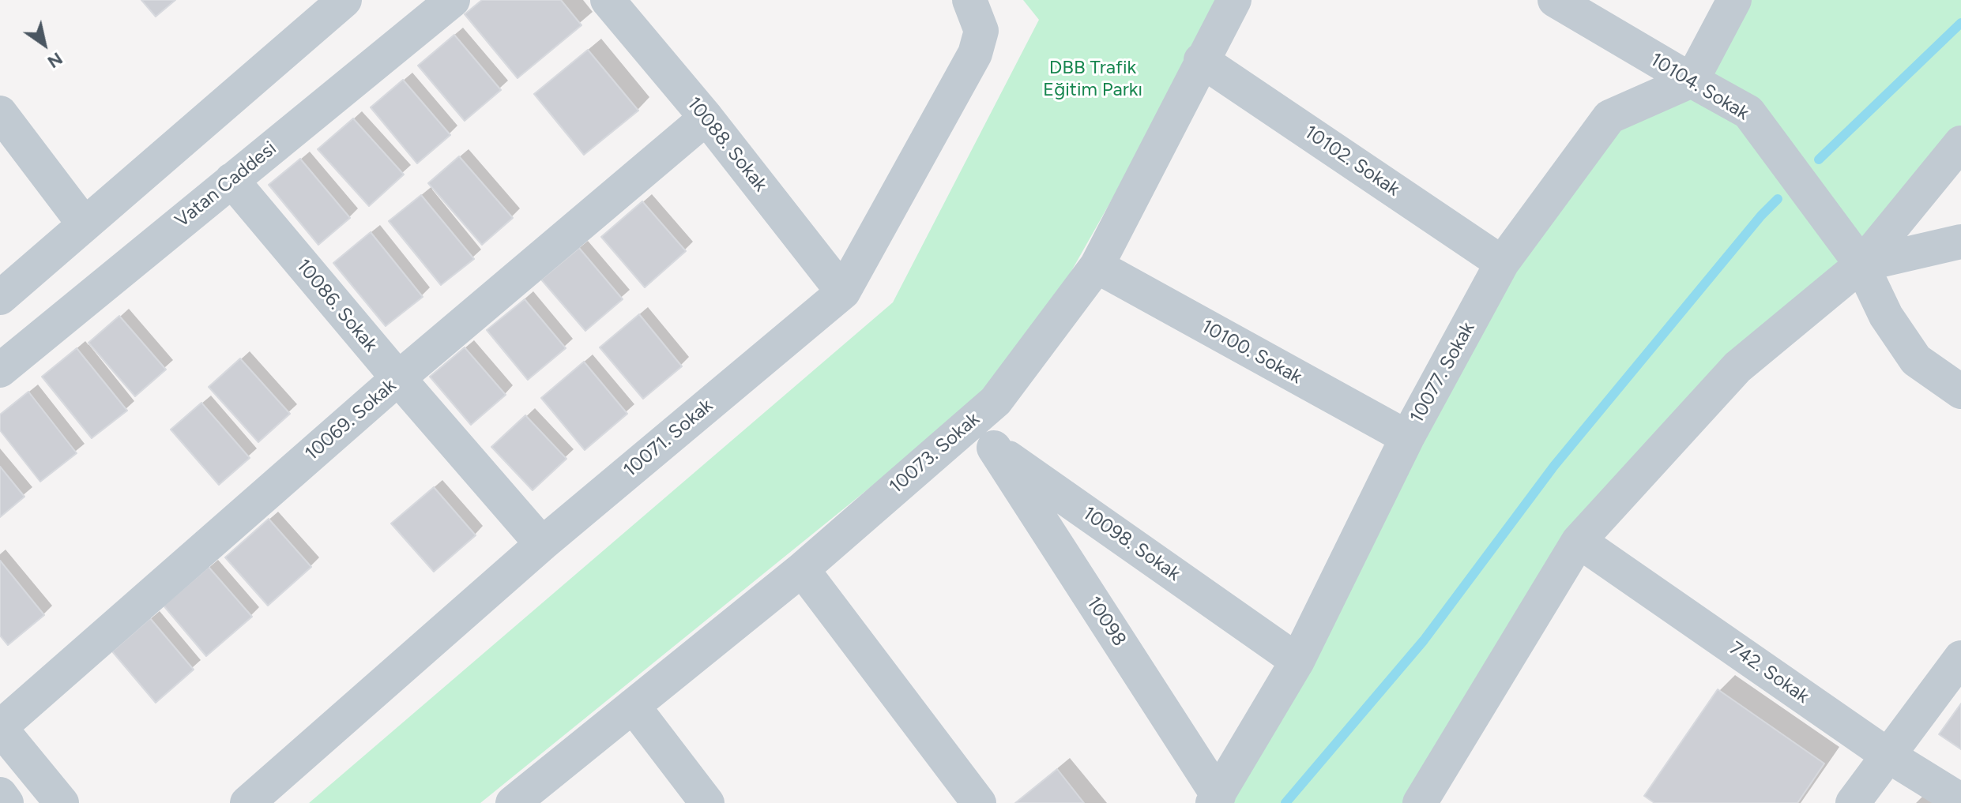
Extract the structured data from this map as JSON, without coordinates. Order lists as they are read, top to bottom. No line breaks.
{"streets":{"street":["10104. Sokak","10088. Sokak","10102. Sokak","Vatan Caddesi","10086. Sokak","10100. Sokak","10077. Sokak","10069. Sokak","10071. Sokak","10073. Sokak","10098. Sokak","10098","742. Sokak"]},"crossings":[["10104. Sokak","10077. Sokak"],["10088. Sokak","10069. Sokak"],["10088. Sokak","10071. Sokak"],["10102. Sokak","10077. Sokak"],["10102. Sokak","10073. Sokak"],["Vatan Caddesi","10086. Sokak"],["10086. Sokak","10069. Sokak"],["10086. Sokak","10071. Sokak"],["10100. Sokak","10077. Sokak"],["10100. Sokak","10073. Sokak"],["10077. Sokak","10098. Sokak"],["10077. Sokak","10098"],["10073. Sokak","10098. Sokak"],["10098. Sokak","10098"]],"parks":["DBB Trafik Eğitim Parkı"],"north":"bottom right"}
